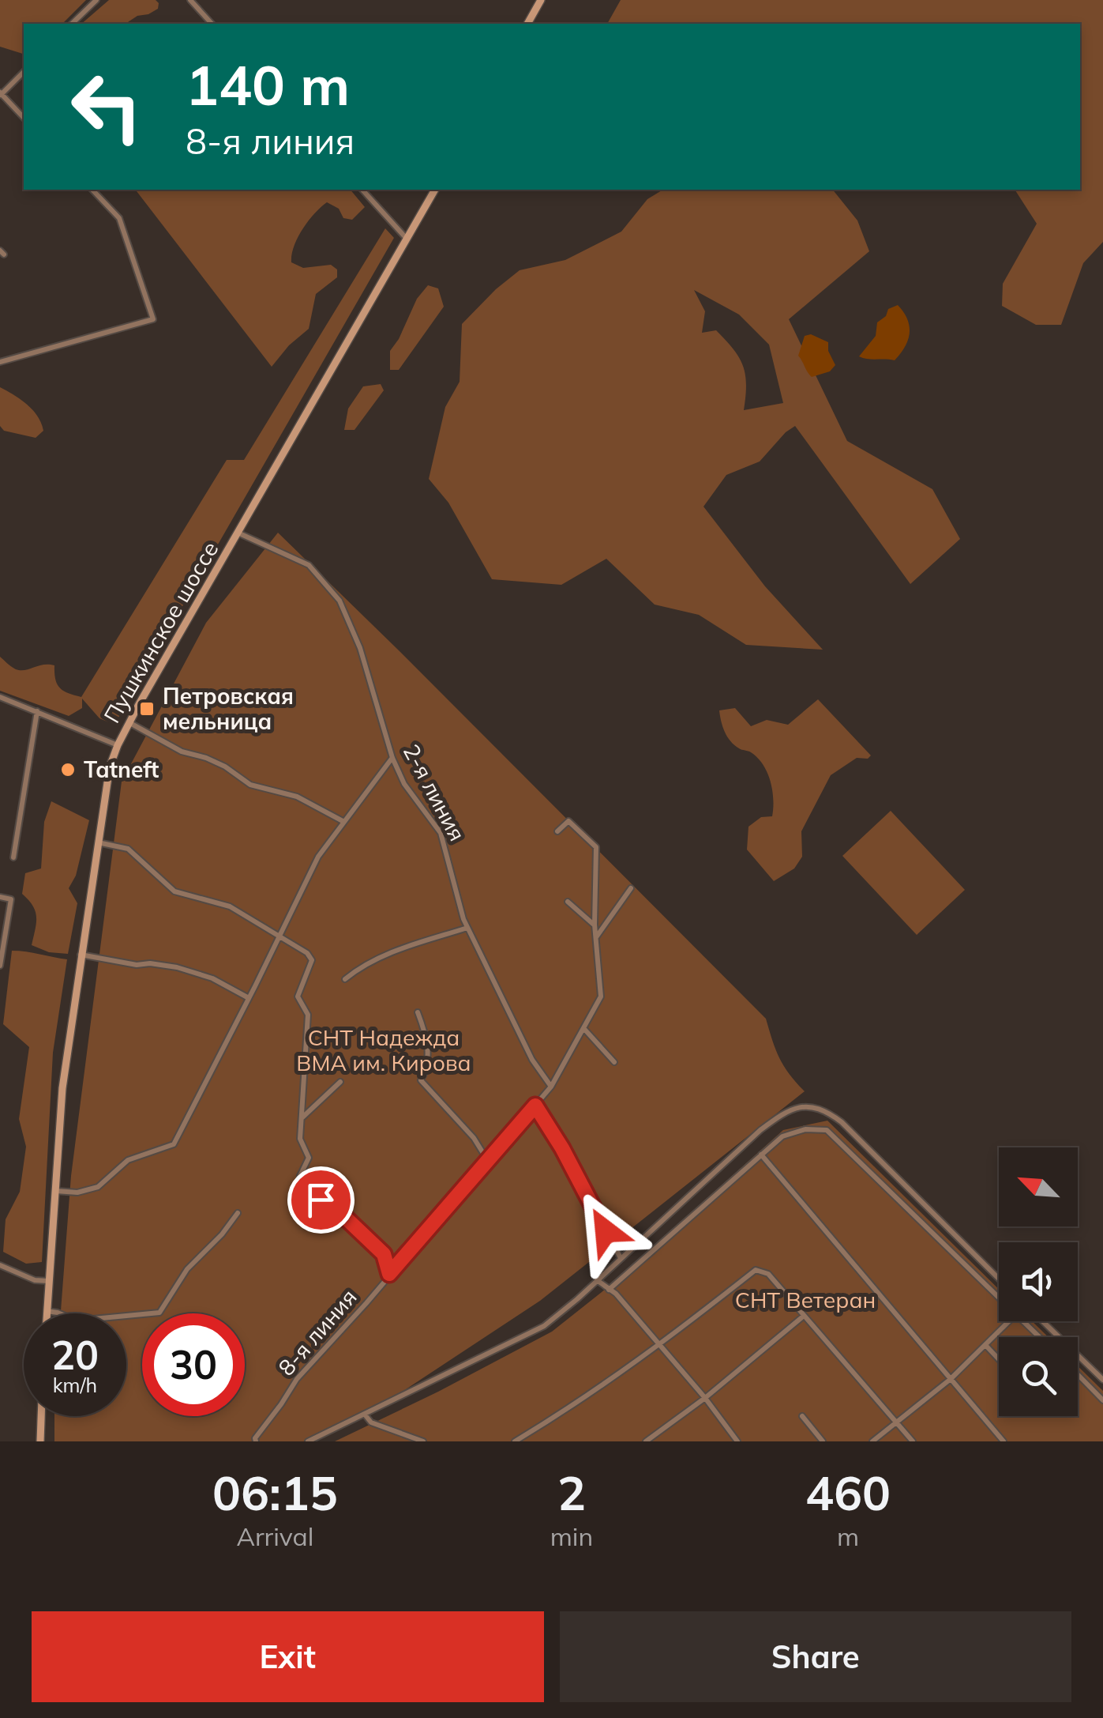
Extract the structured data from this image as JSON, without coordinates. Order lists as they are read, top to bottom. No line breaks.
{"streets":{"main road":["Пушкинское шоссе"],"street":["2-я линия","8-я линия"]},"crossings":[["Пушкинское шоссе","2-я линия"]],"parks":["СНТ Надежда ВМА им. Кирова","СНТ Ветеран"],"places":{"transit":["Петровская мельница"],"other":["Tatneft"]},"north":"top left","page":{"turn":["140 m","8-я линия"],"speed":"20 km/h","limit":"30","eta":["06:15","Arrival","2","min","460","m"],"buttons":["Exit","Share"]}}
